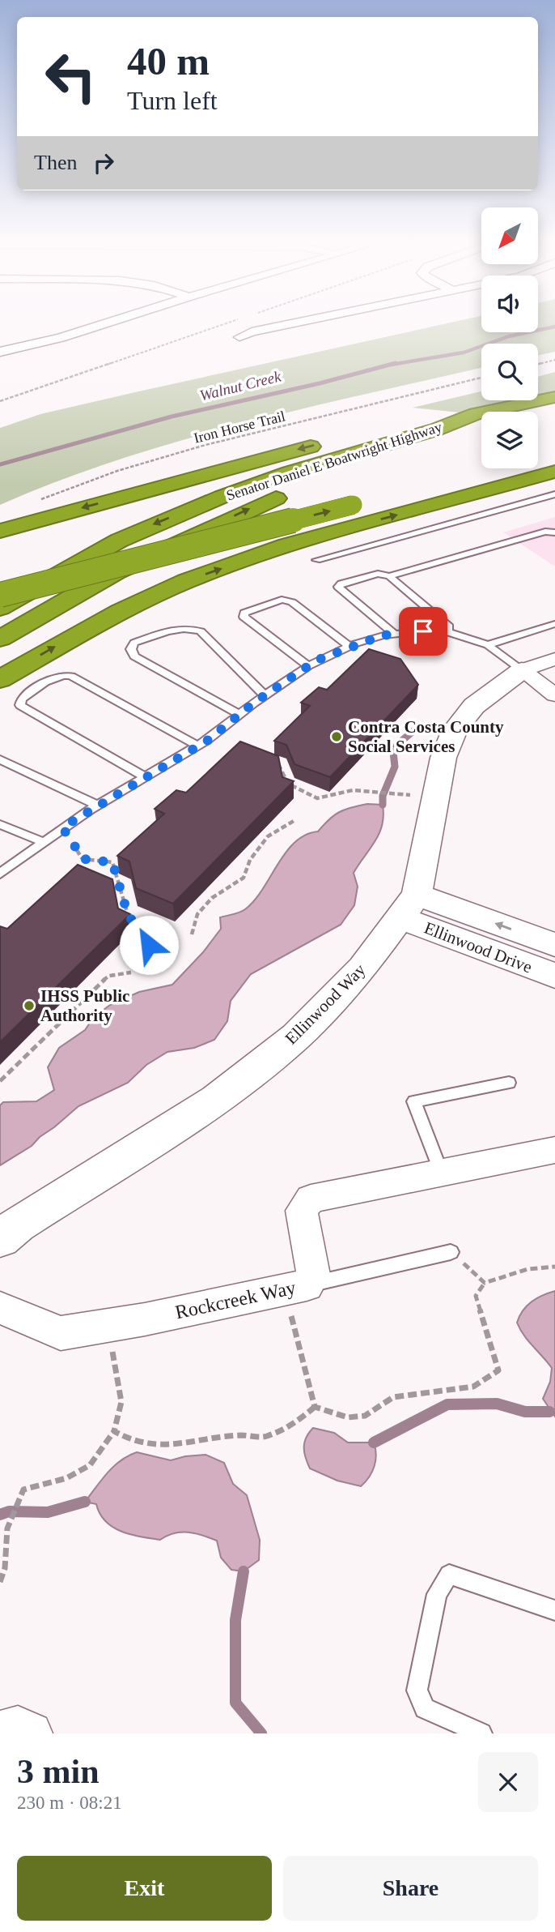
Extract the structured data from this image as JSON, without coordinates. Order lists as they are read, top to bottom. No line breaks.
{"streets":{"highway":["Senator Daniel E Boatwright Highway"],"street":["Ellinwood Drive","Ellinwood Way","Rockcreek Way"],"path":["Iron Horse Trail"]},"crossings":[["Ellinwood Drive","Ellinwood Way"]],"water":["Walnut Creek"],"places":["Contra Costa County Social Services","IHSS Public Authority"],"north":"bottom left","page":{"turn":["40 m","Turn left"],"then":"Then","heading":["3 min","230 m · 08:21"],"buttons":["Exit","Share"]}}
